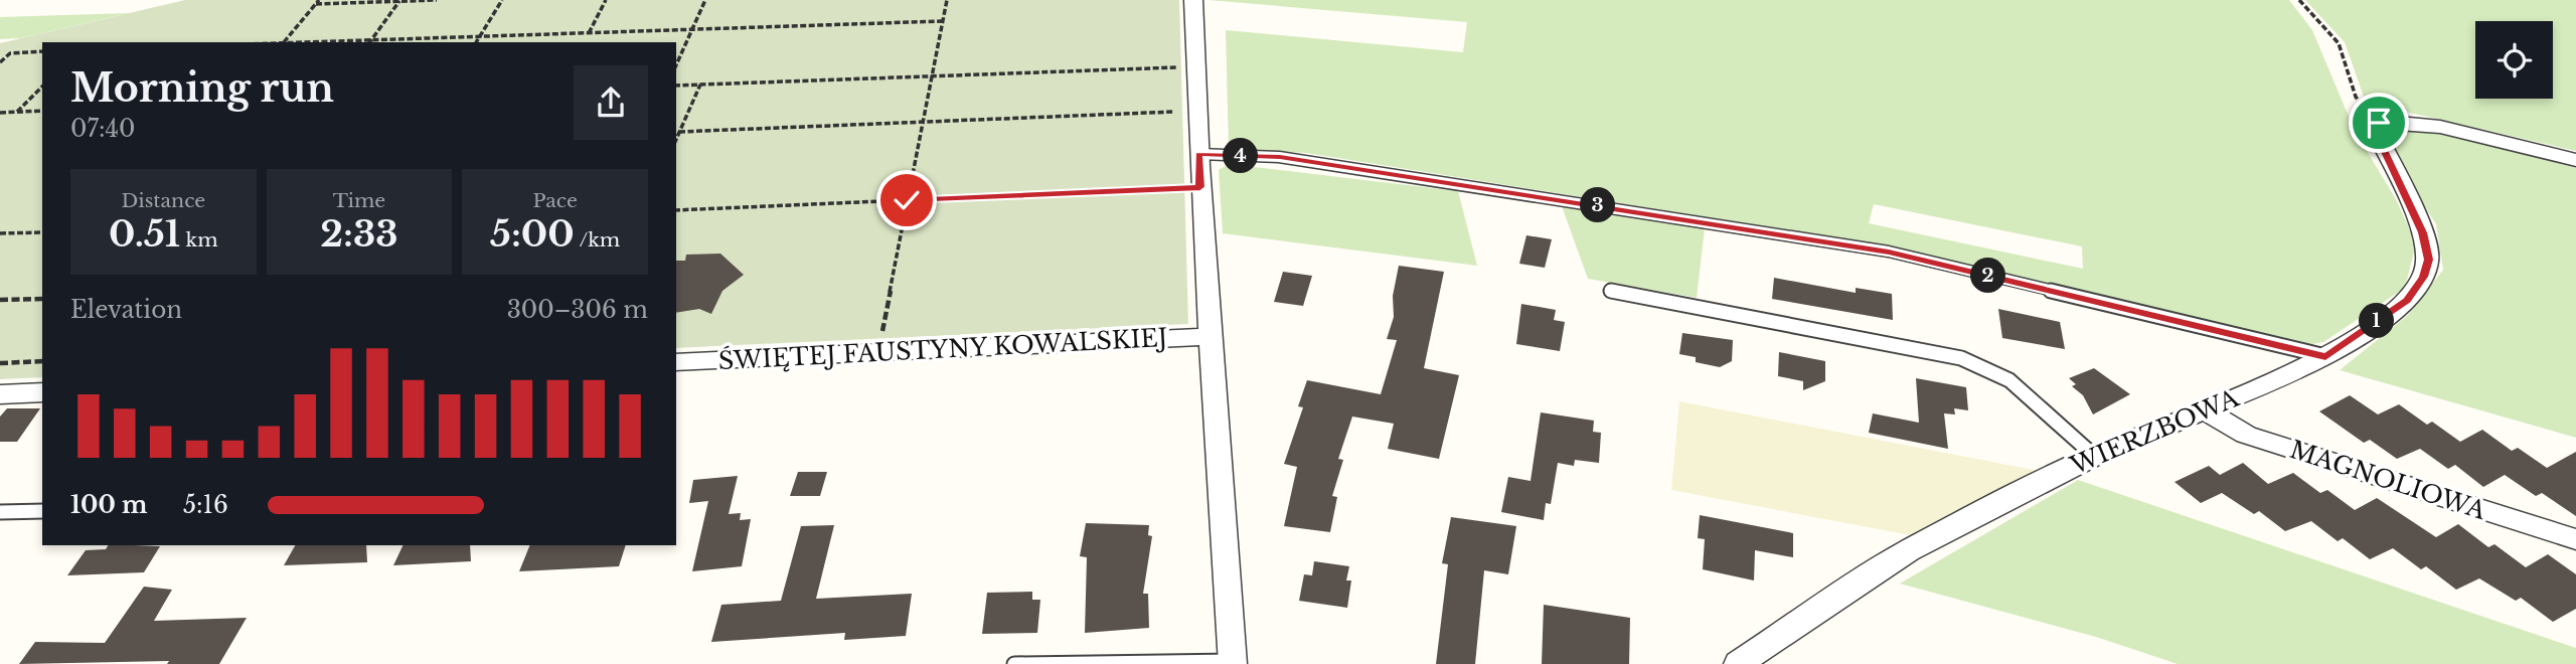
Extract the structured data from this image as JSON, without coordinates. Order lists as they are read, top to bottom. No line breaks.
{"streets":{"street":["ŚWIĘTEJ FAUSTYNY KOWALSKIEJ","WIERZBOWA","MAGNOLIOWA"]},"crossings":[["WIERZBOWA","MAGNOLIOWA"]],"page":{"heading":["Morning run","07:40"],"pins":["4","3","2","1"],"stats":[["Distance","0.51 km"],["Time","2:33"],["Pace","5:00 /km"]],"chart":["Elevation","300–306 m"],"list":[{"name":"100 m","note":"5:16"}]}}
